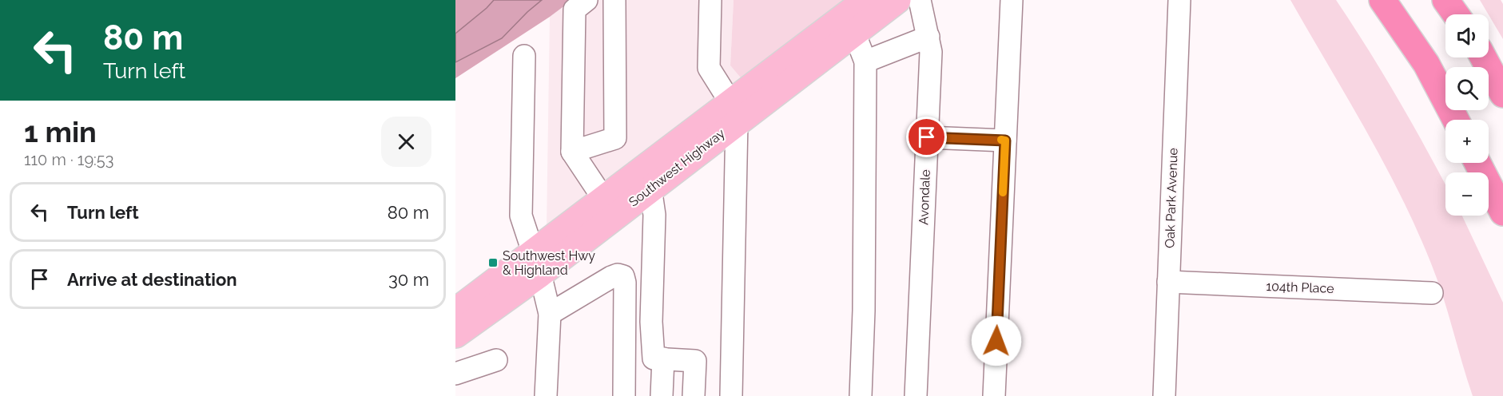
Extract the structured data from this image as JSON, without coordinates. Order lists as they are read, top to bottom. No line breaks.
{"streets":{"main road":["Southwest Highway"],"street":["Avondale","Oak Park Avenue","104th Place"]},"crossings":[["Oak Park Avenue","104th Place"]],"places":{"transit":["Southwest Hwy & Highland"]},"page":{"turn":["80 m","Turn left"],"map_buttons":["+","−"],"heading":["1 min","110 m · 19:53"],"list":[{"name":"Turn left","value":"80 m"},{"name":"Arrive at destination","value":"30 m"}]}}
